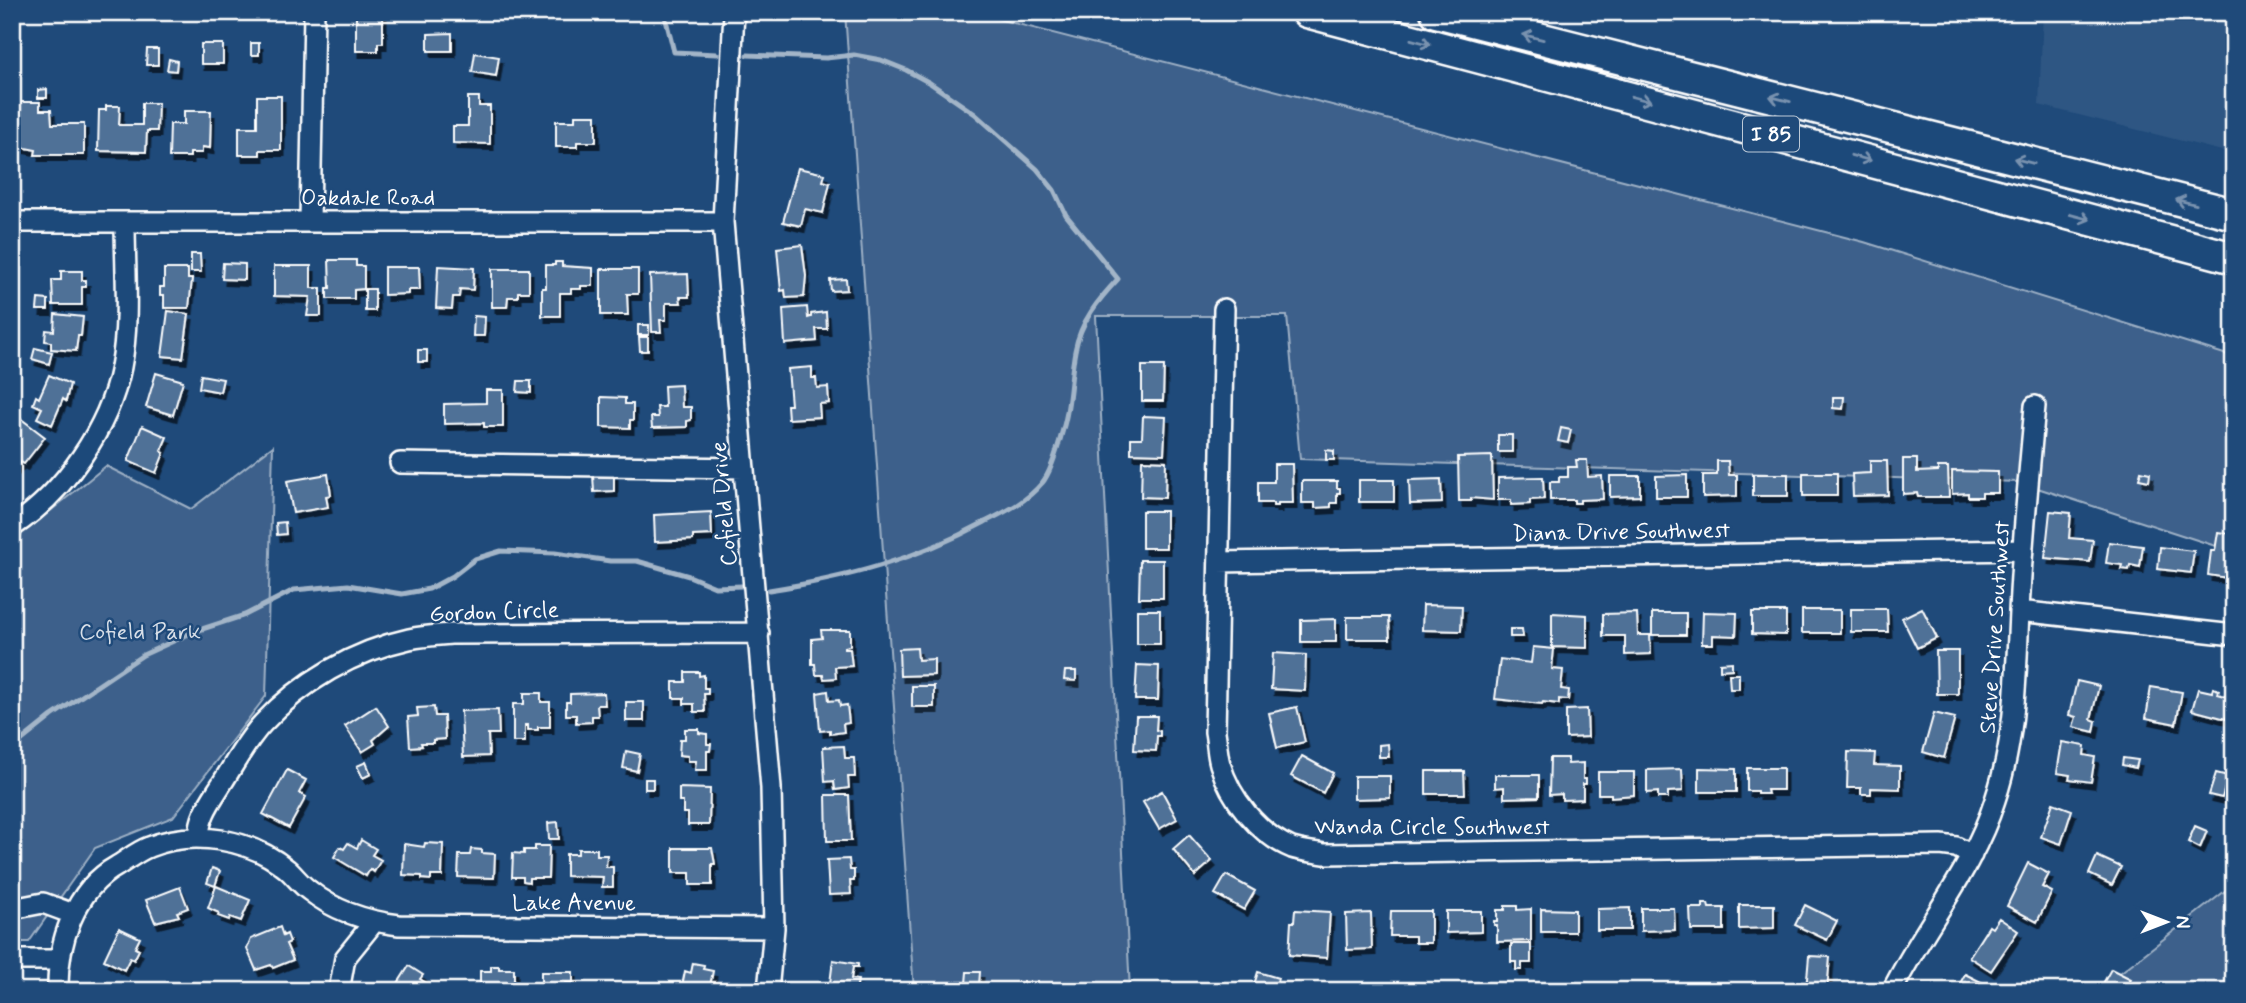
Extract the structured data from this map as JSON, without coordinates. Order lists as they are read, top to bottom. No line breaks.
{"streets":{"highway":["I 85"],"street":["Oakdale Road","Cofield Drive","Diana Drive Southwest","Gordon Circle","Steve Drive Southwest","Wanda Circle Southwest","Lake Avenue"]},"crossings":[["Oakdale Road","Cofield Drive"],["Cofield Drive","Gordon Circle"],["Cofield Drive","Lake Avenue"],["Diana Drive Southwest","Steve Drive Southwest"],["Diana Drive Southwest","Wanda Circle Southwest"],["Gordon Circle","Lake Avenue"],["Steve Drive Southwest","Wanda Circle Southwest"]],"parks":["Cofield Park"],"north":"right"}
